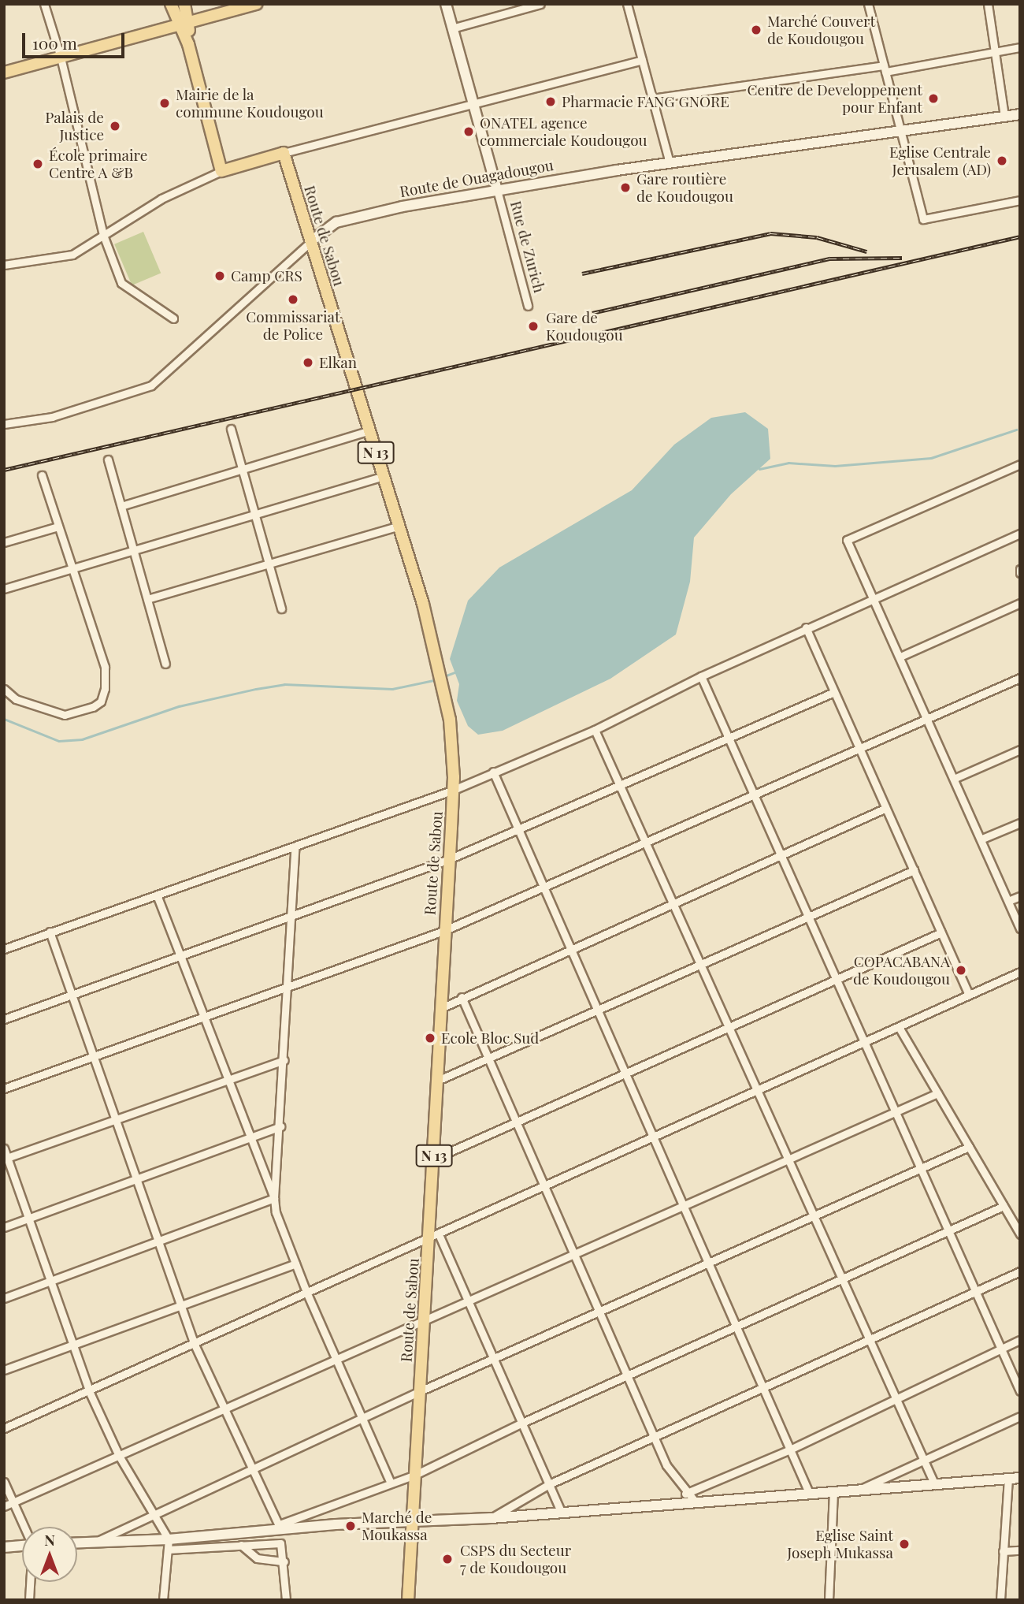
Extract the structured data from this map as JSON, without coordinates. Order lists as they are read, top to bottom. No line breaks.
{"streets":{"main road":["Route de Sabou","N 13"],"street":["Route de Ouagadougou","Rue de Zurich"]},"crossings":[["Route de Ouagadougou","Route de Sabou"],["Route de Ouagadougou","Rue de Zurich"]],"places":["Marché Couvert de Koudougou","Centre de Developpement pour Enfant","Pharmacie FANG GNORE","Mairie de la commune Koudougou","Palais de Justice","ONATEL agence commerciale Koudougou","Eglise Centrale Jerusalem (AD)","École primaire Centre A &B","Gare routière de Koudougou","Camp CRS","Commissariat de Police","Gare de Koudougou","Elkan","COPACABANA de Koudougou","Ecole Bloc Sud","Marché de Moukassa","Eglise Saint Joseph Mukassa","CSPS du Secteur 7 de Koudougou"],"scale_bar":"100 m","north":"top"}
